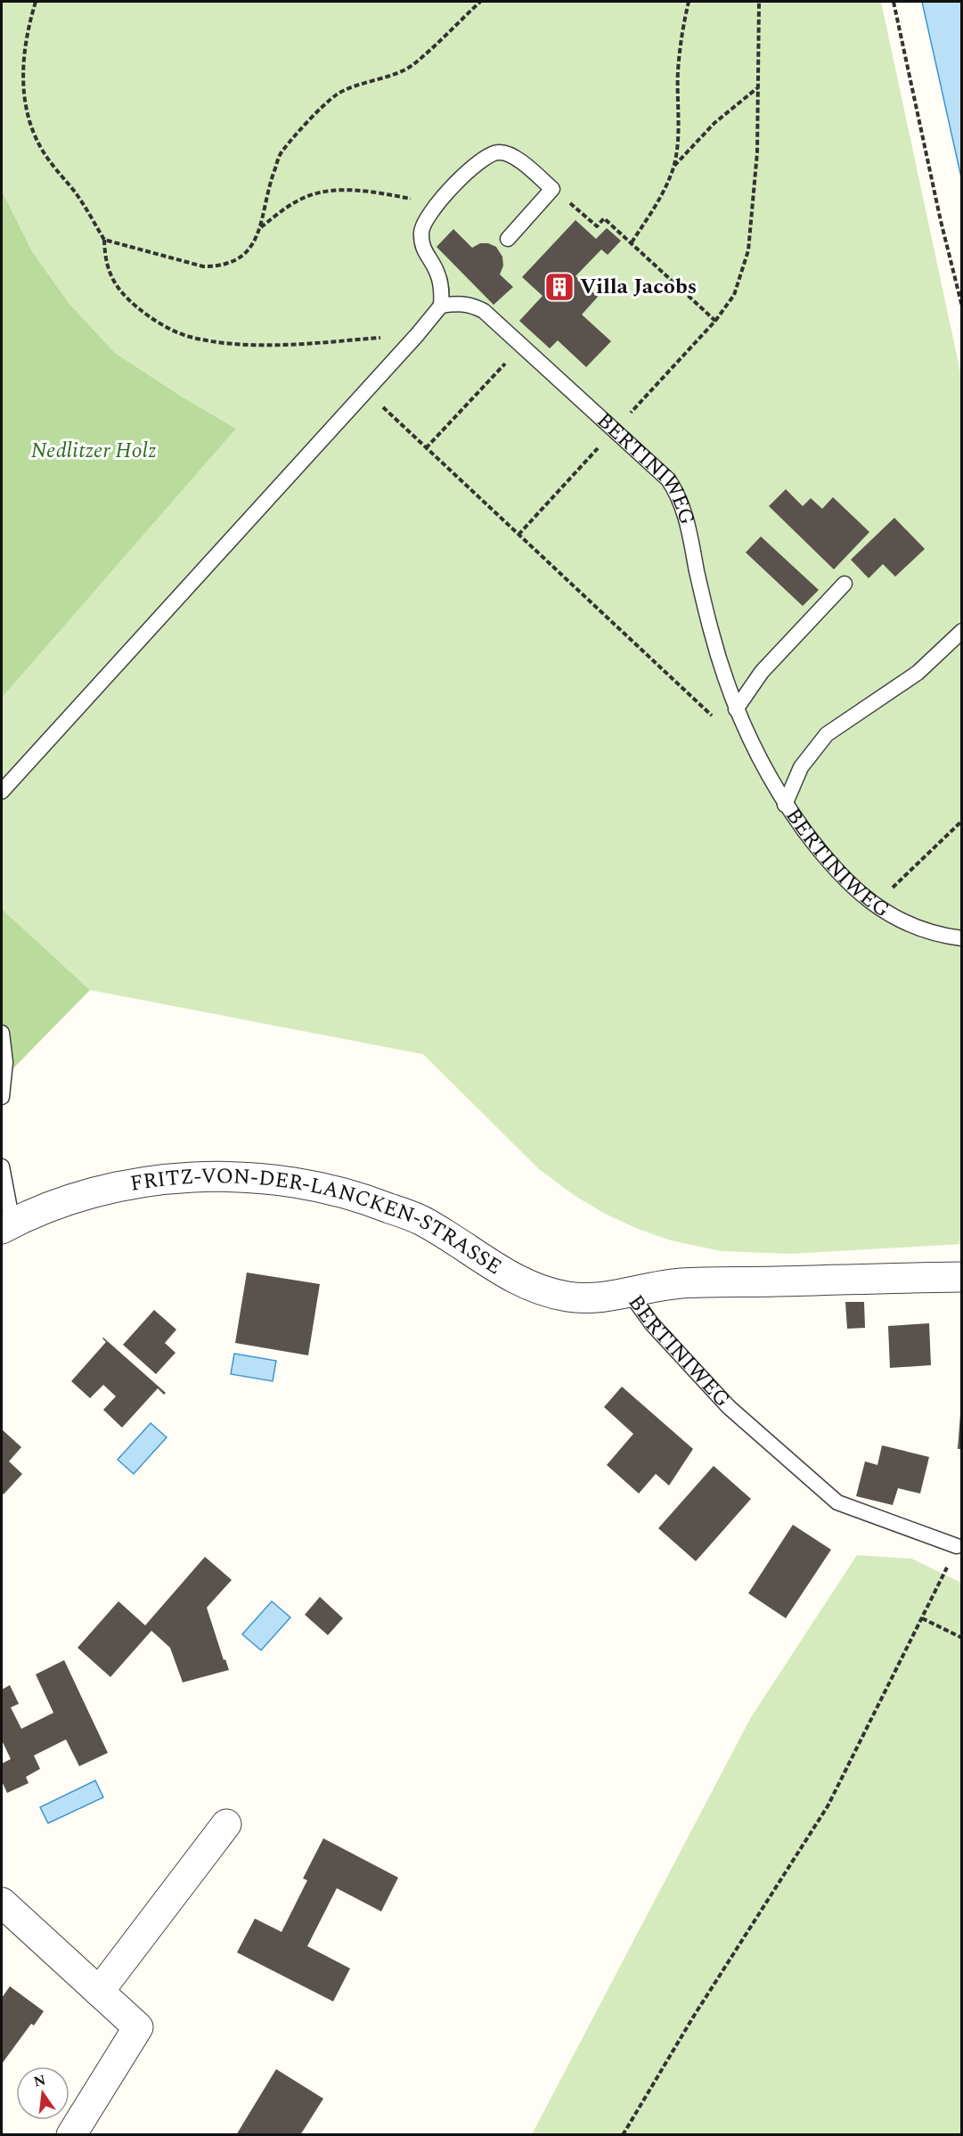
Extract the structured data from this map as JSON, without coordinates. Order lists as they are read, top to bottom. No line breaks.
{"streets":{"street":["BERTINIWEG","FRITZ-VON-DER-LANCKEN-STRASSE"]},"crossings":[["BERTINIWEG","FRITZ-VON-DER-LANCKEN-STRASSE"]],"parks":["Nedlitzer Holz"],"places":{"building":["Villa Jacobs"]},"north":"top"}
